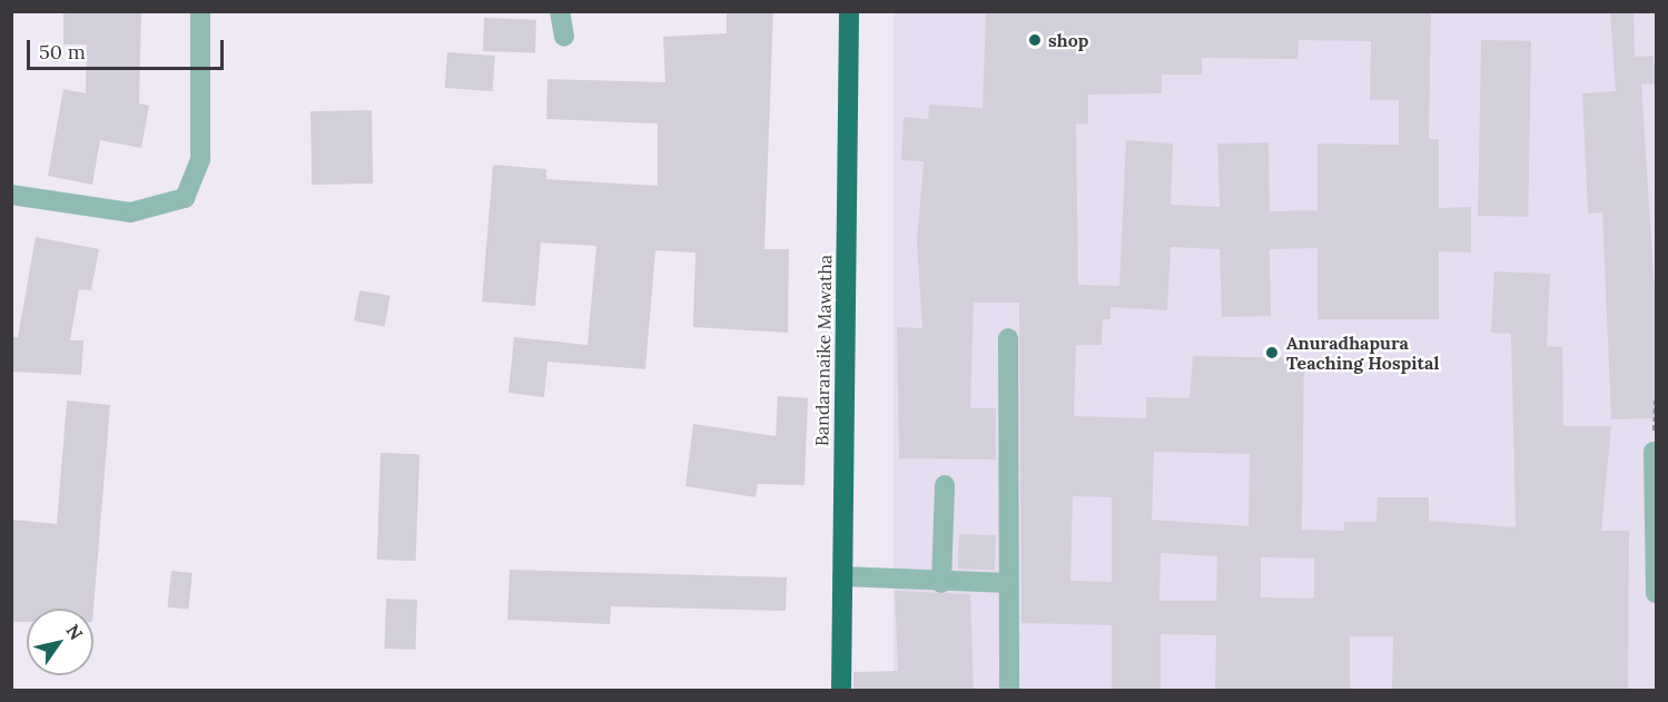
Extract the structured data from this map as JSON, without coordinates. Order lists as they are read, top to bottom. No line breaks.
{"streets":{"highway":["Bandaranaike Mawatha"]},"places":["shop","Anuradhapura Teaching Hospital"],"scale_bar":"50 m","north":"top right"}
